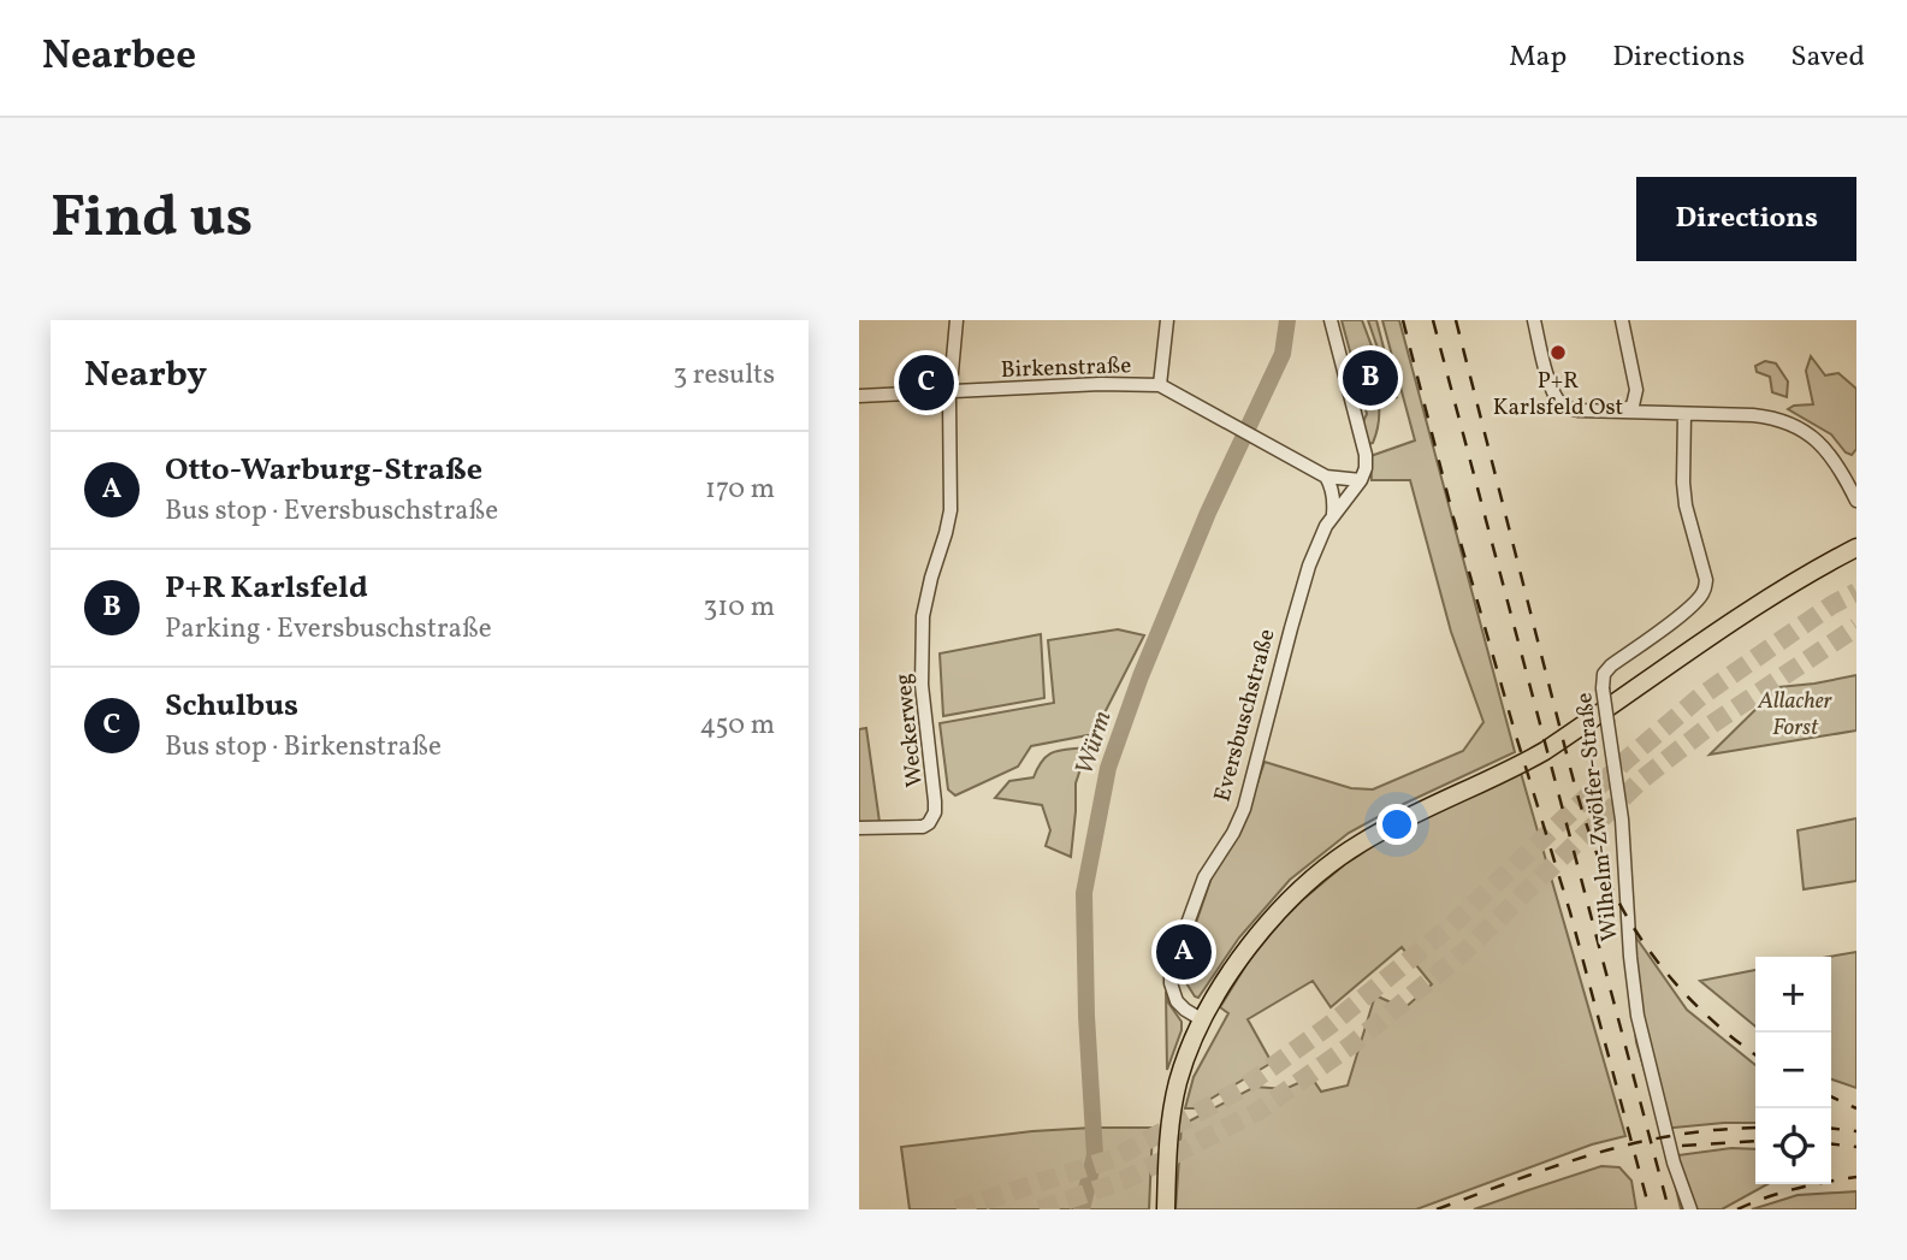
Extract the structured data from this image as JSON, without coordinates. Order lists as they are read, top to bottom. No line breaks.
{"streets":{"street":["Birkenstraße","Eversbuschstraße","Weckerweg","Wilhelm-Zwölfer-Straße"]},"crossings":[["Birkenstraße","Weckerweg"]],"water":["Würm"],"parks":["Allacher Forst"],"places":["P+R Karlsfeld Ost"],"page":{"header":"Nearbee","nav":["Map","Directions","Saved"],"buttons":"Directions","title":"Find us","heading":["Nearby","3 results"],"pins":["B","C","A"],"list":[{"mark":"A","name":"Otto-Warburg-Straße","note":"Bus stop · Eversbuschstraße","value":"170 m"},{"mark":"B","name":"P+R Karlsfeld","note":"Parking · Eversbuschstraße","value":"310 m"},{"mark":"C","name":"Schulbus","note":"Bus stop · Birkenstraße","value":"450 m"}],"map_buttons":["+","−"]}}
